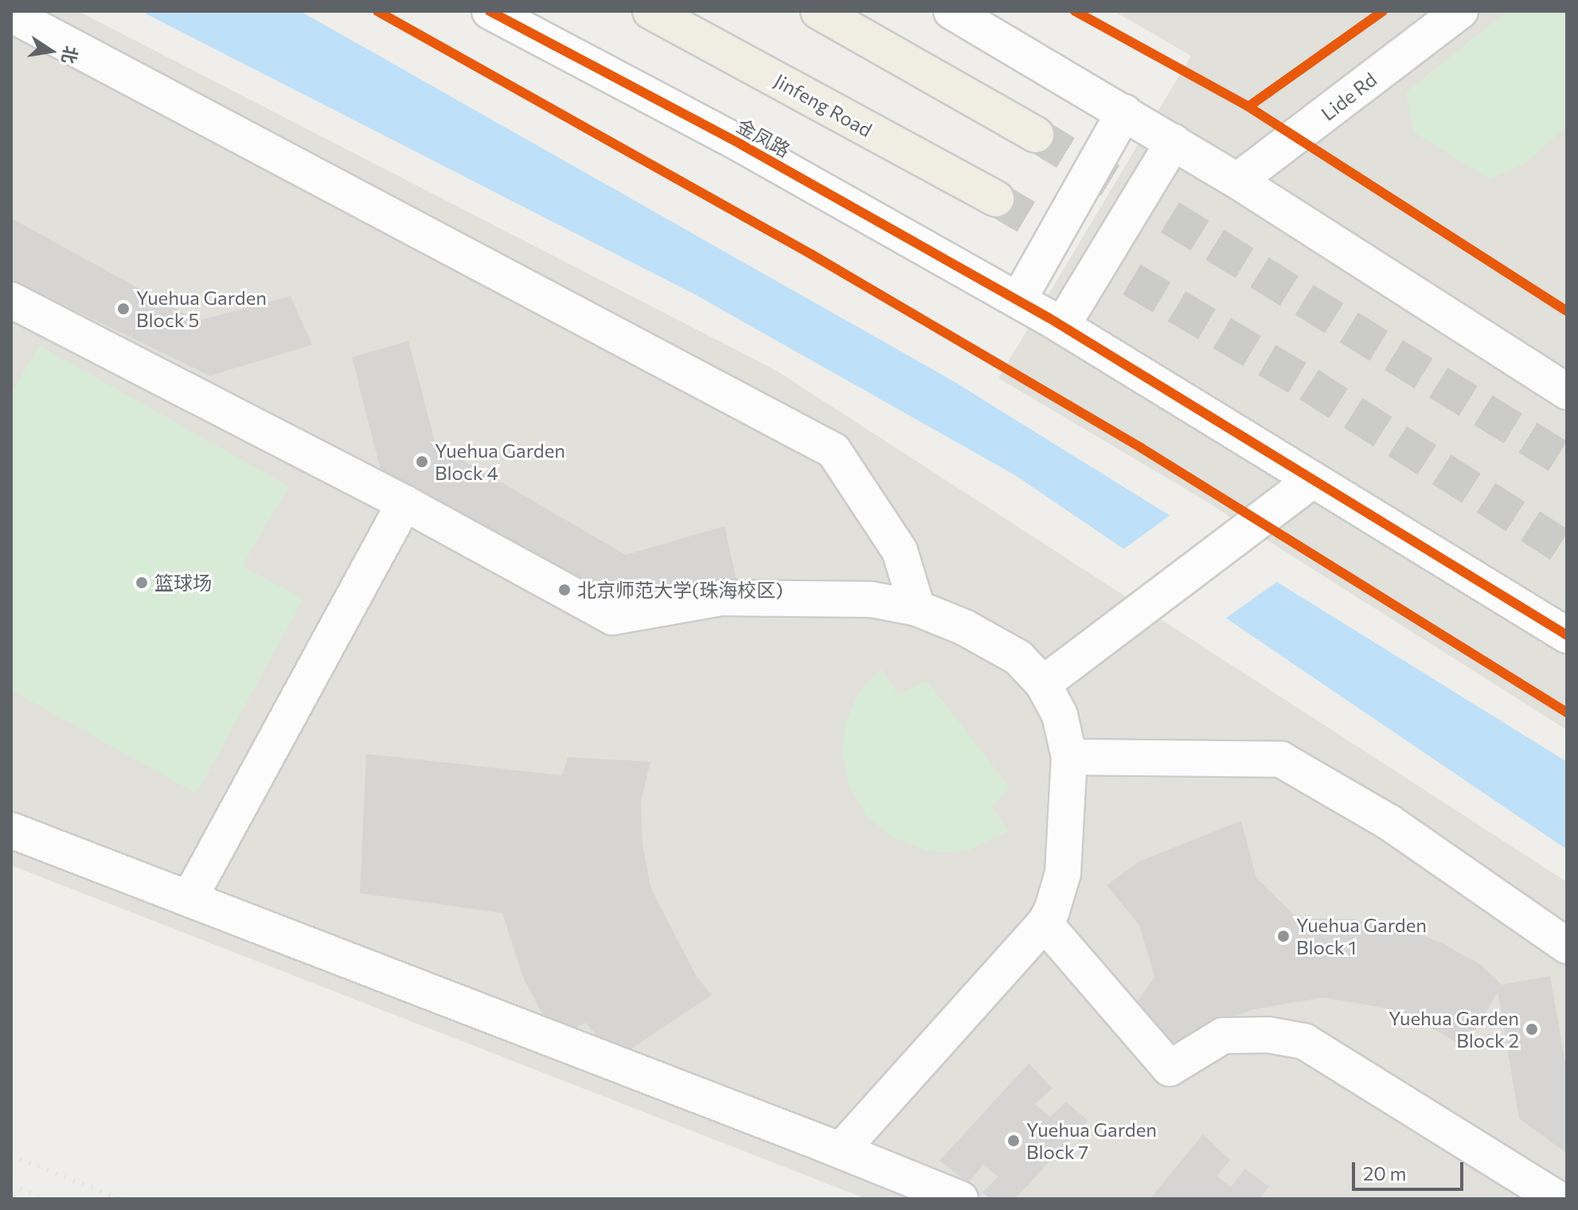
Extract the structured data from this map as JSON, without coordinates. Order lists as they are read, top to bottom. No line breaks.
{"streets":{"highway":["Jinfeng Road"],"street":["Lide Rd","金凤路"]},"places":["Yuehua Garden Block 5","Yuehua Garden Block 4","篮球场","北京师范大学(珠海校区)","Yuehua Garden Block 1","Yuehua Garden Block 2","Yuehua Garden Block 7"],"scale_bar":"20 m","north":"right"}
